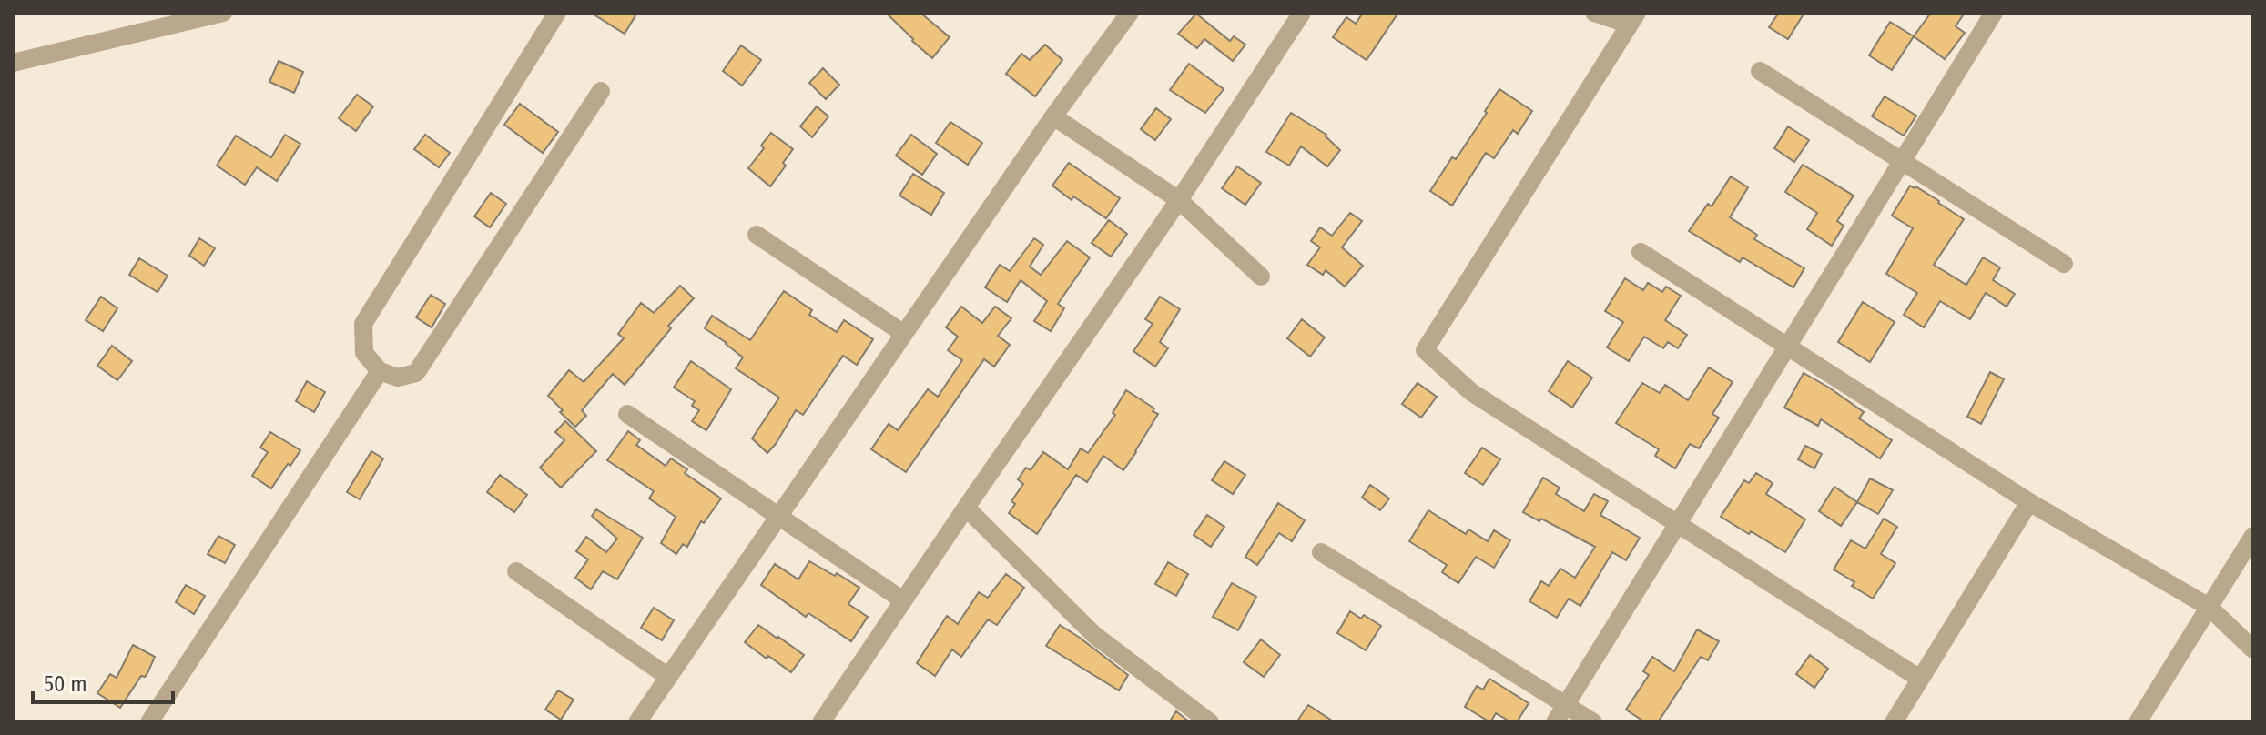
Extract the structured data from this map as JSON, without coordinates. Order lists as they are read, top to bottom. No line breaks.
{"scale_bar":"50 m"}
